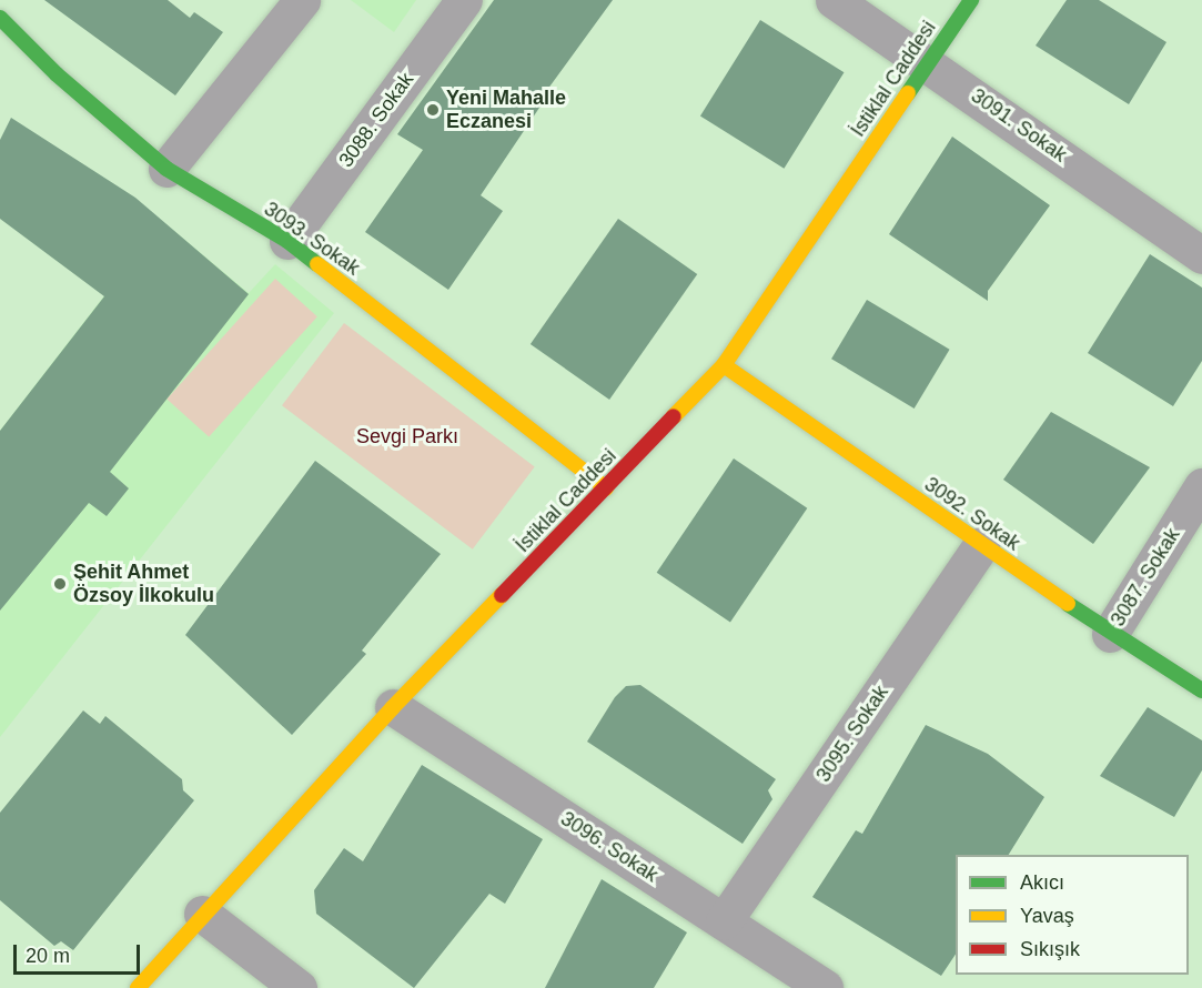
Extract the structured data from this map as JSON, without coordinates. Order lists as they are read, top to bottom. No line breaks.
{"streets":{"street":["İstiklal Caddesi","3088. Sokak","3091. Sokak","3093. Sokak","3092. Sokak","3087. Sokak","3095. Sokak","3096. Sokak"]},"crossings":[["İstiklal Caddesi","3091. Sokak"],["İstiklal Caddesi","3093. Sokak"],["İstiklal Caddesi","3092. Sokak"],["İstiklal Caddesi","3096. Sokak"],["3088. Sokak","3093. Sokak"],["3092. Sokak","3087. Sokak"],["3092. Sokak","3095. Sokak"],["3095. Sokak","3096. Sokak"]],"parks":["Sevgi Parkı"],"places":["Yeni Mahalle Eczanesi","Şehit Ahmet Özsoy İlkokulu"],"legend":["Akıcı","Yavaş","Sıkışık"],"scale_bar":"20 m"}
